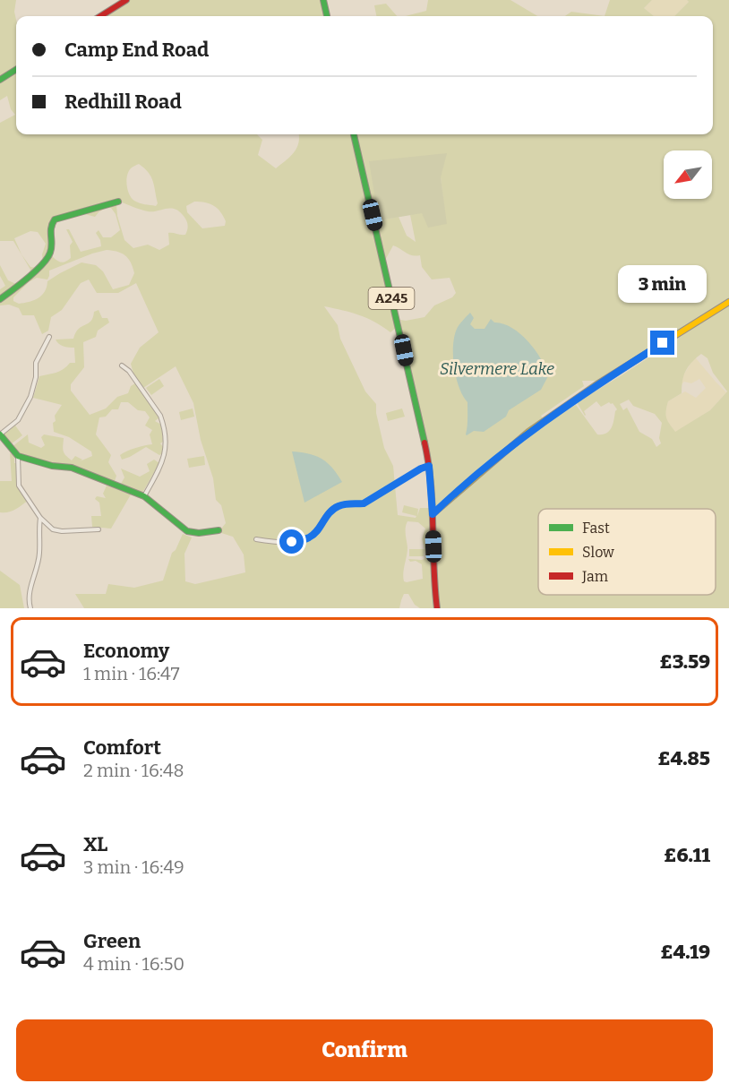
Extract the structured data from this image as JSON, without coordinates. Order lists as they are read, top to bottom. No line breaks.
{"streets":{"street":["A245"]},"water":["Silvermere Lake"],"legend":["Fast","Slow","Jam"],"north":"bottom left","page":{"banner":["Camp End Road","Redhill Road"],"bubble":"3 min","list":[{"name":"Economy","note":"1 min · 16:47","value":"£3.59"},{"name":"Comfort","note":"2 min · 16:48","value":"£4.85"},{"name":"XL","note":"3 min · 16:49","value":"£6.11"},{"name":"Green","note":"4 min · 16:50","value":"£4.19"}],"buttons":"Confirm"}}
